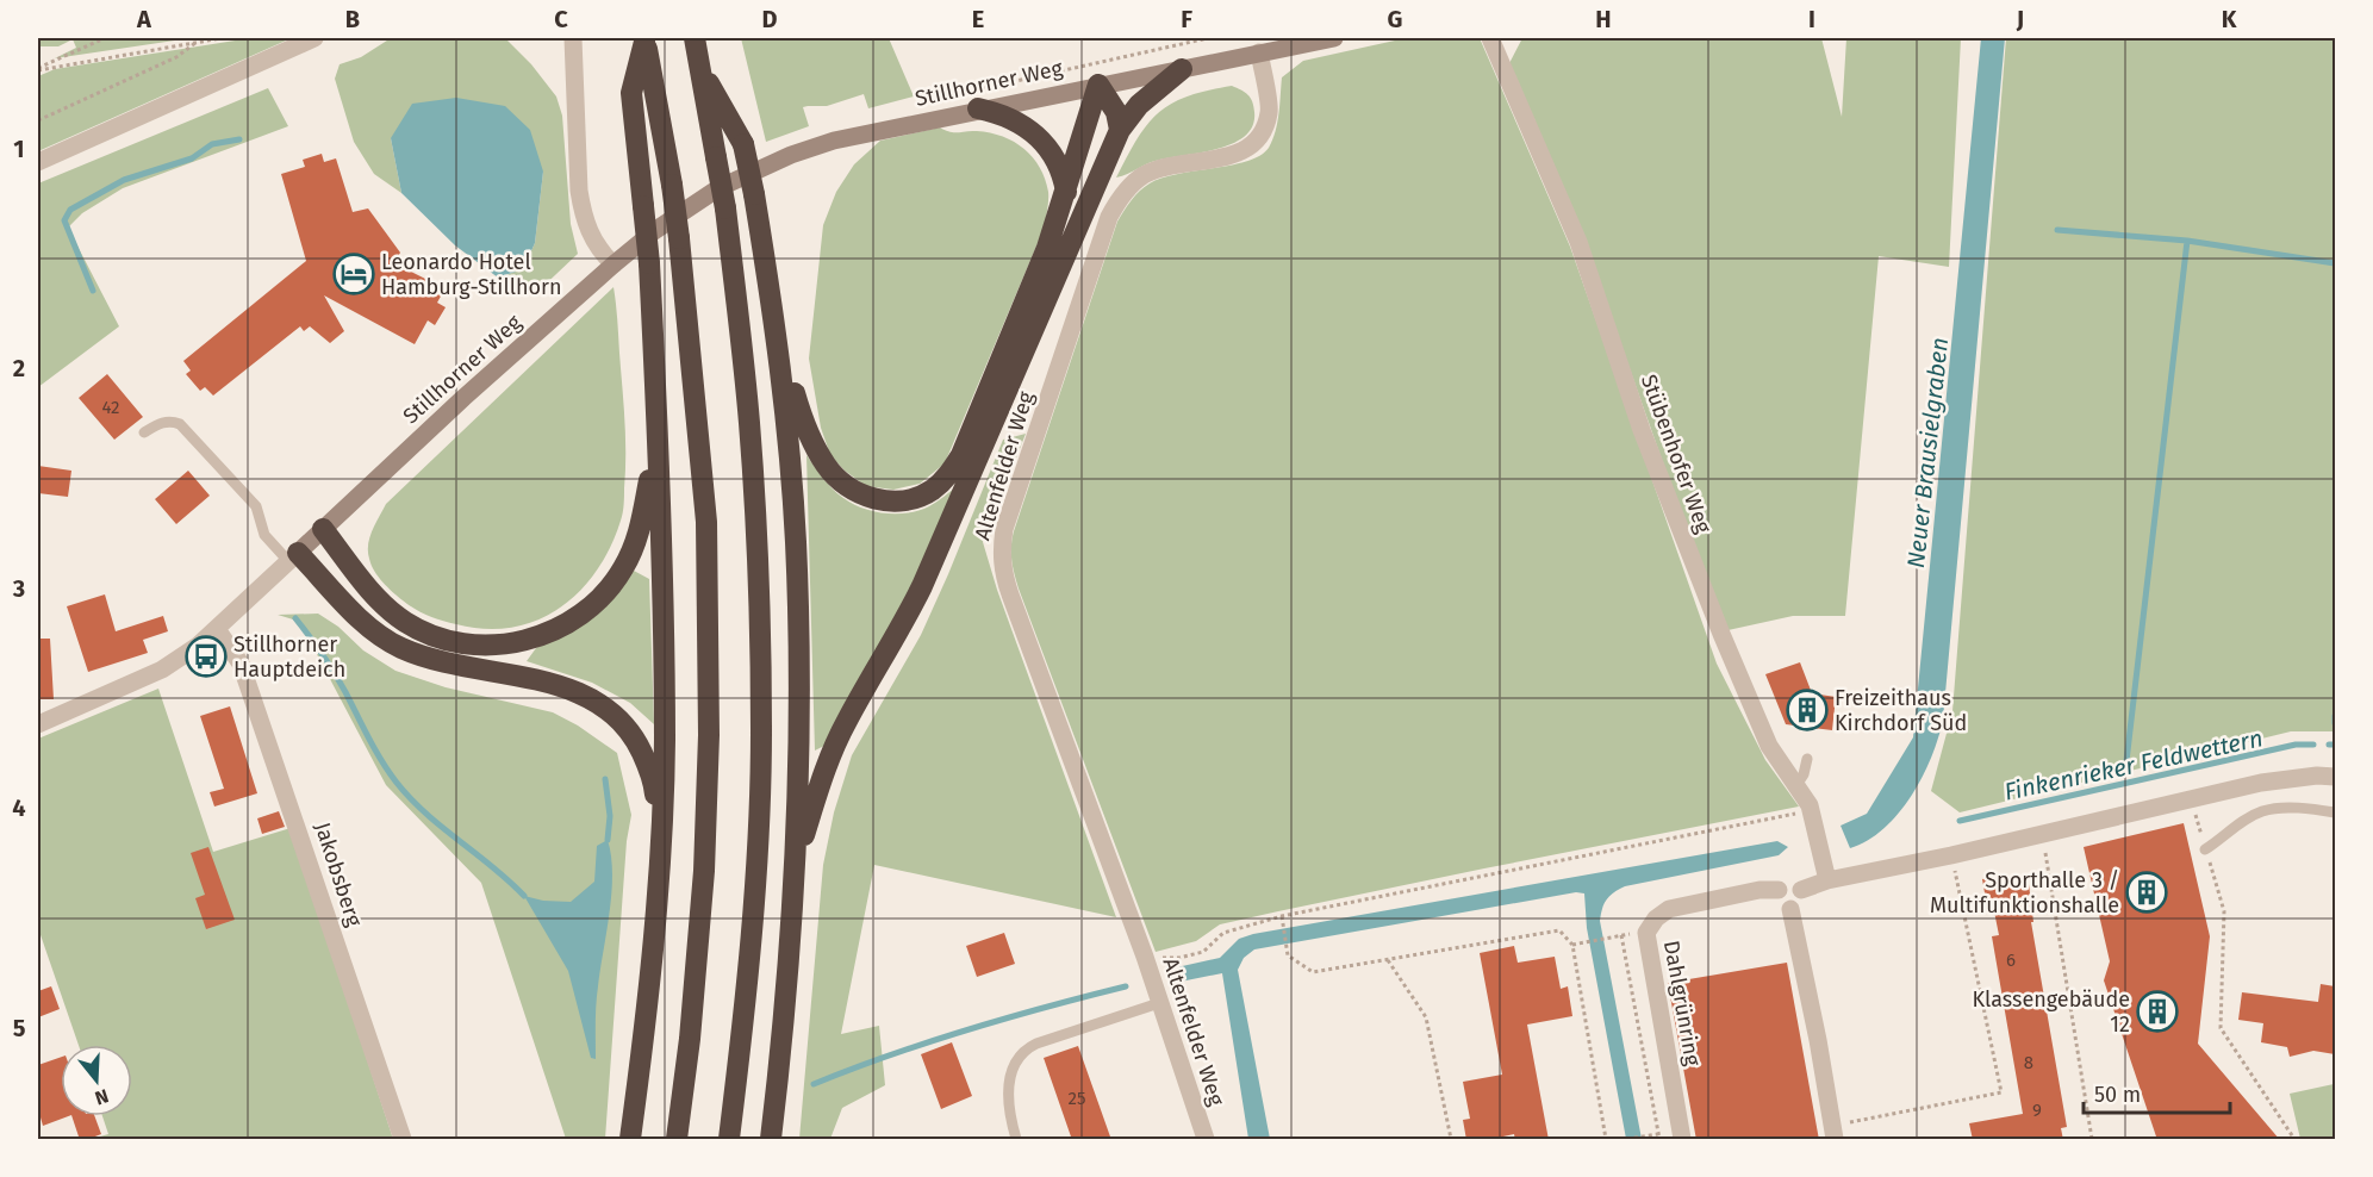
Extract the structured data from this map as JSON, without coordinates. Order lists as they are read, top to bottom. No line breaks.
{"streets":{"main road":["Stillhorner Weg"],"street":["Stübenhofer Weg","Altenfelder Weg","Jakobsberg","Dahlgrünring"]},"crossings":[["Stillhorner Weg","Altenfelder Weg"],["Stillhorner Weg","Jakobsberg"]],"water":["Neuer Brausielgraben","Finkenrieker Feldwettern"],"places":{"hotel":["Leonardo Hotel Hamburg-Stillhorn"],"bus stop":["Stillhorner Hauptdeich"],"building":["Freizeithaus Kirchdorf Süd","Sporthalle 3 / Multifunktionshalle","Klassengebäude 12"]},"house_numbers":["42","6","8","25","9"],"scale_bar":"50 m","north":"bottom","grid":{"columns":["A","B","C","D","E","F","G","H","I","J","K"],"rows":["1","2","3","4","5"]}}
